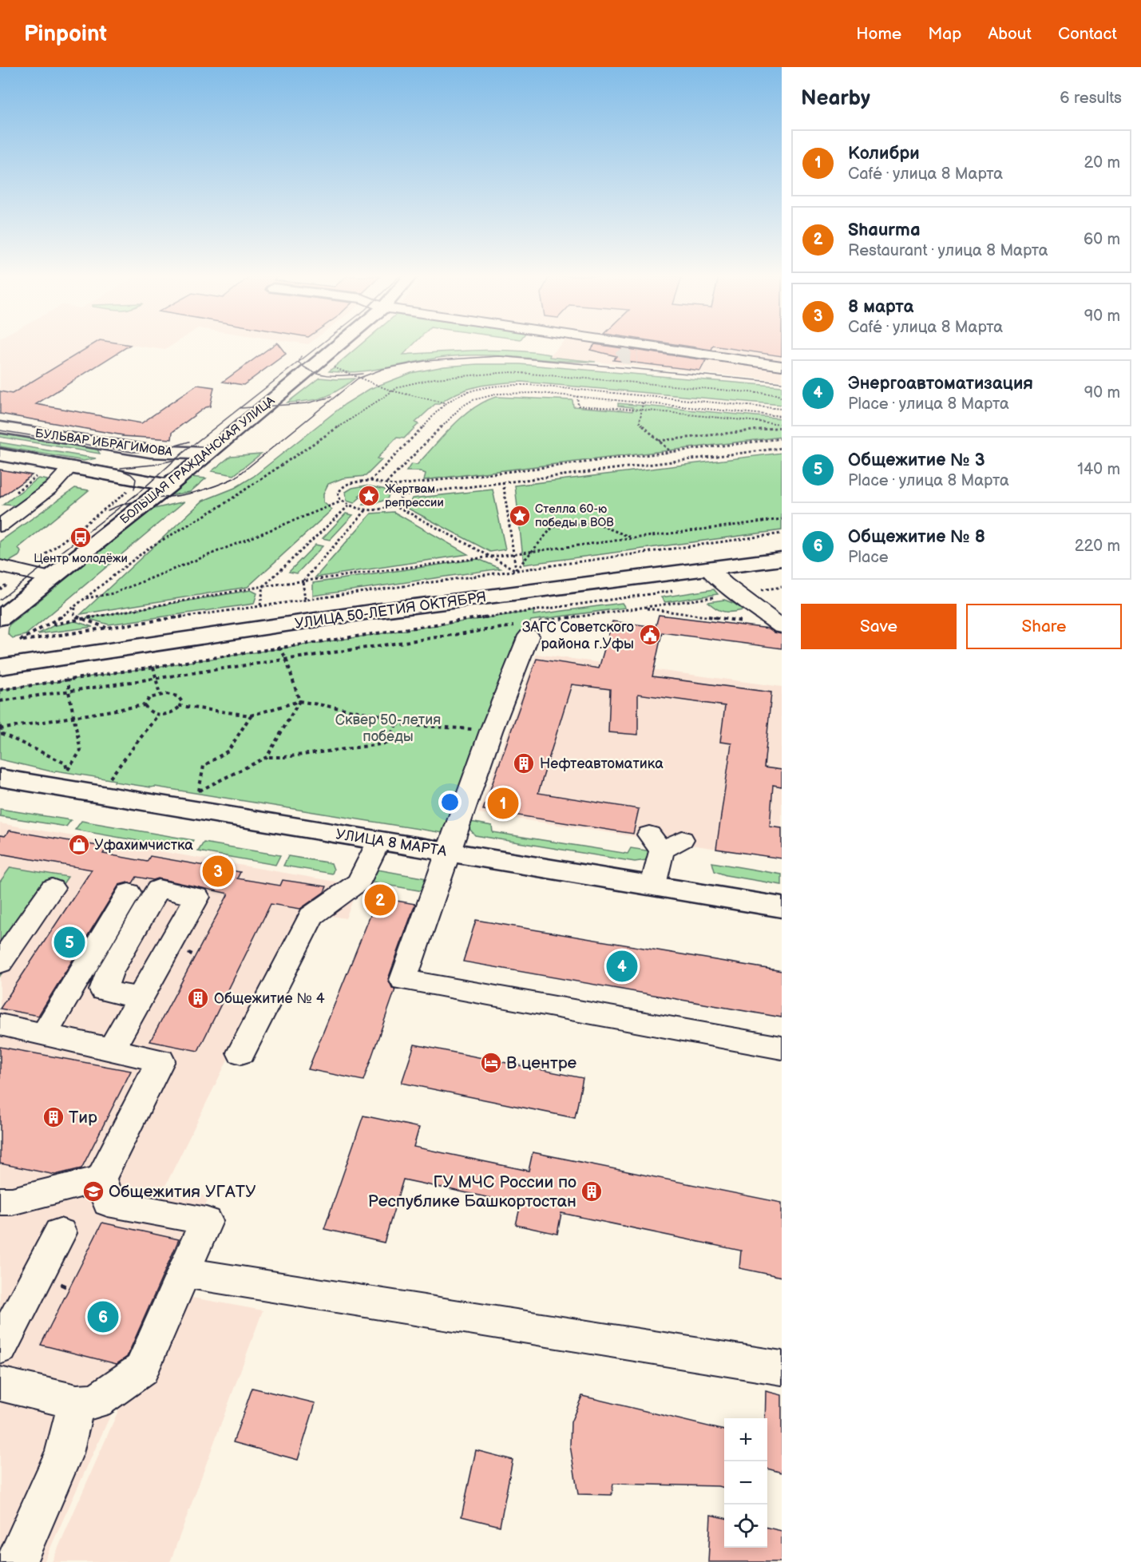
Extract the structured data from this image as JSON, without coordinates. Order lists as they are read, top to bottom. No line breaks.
{"streets":{"main road":["БУЛЬВАР ИБРАГИМОВА","БОЛЬШАЯ ГРАЖДАНСКАЯ УЛИЦА","УЛИЦА 50-ЛЕТИЯ ОКТЯБРЯ","УЛИЦА 8 МАРТА"]},"crossings":[["БУЛЬВАР ИБРАГИМОВА","БОЛЬШАЯ ГРАЖДАНСКАЯ УЛИЦА"]],"parks":["Сквер 50-летия победы"],"places":{"place":["Жертвам репрессии","Стелла 60-ю победы в ВОВ"],"bus stop":["Центр молодёжи"],"public building":["ЗАГС Советского района г.Уфы"],"building":["Нефтеавтоматика","Общежитие № 4","Тир","ГУ МЧС России по Республике Башкортостан"],"shop":["Уфахимчистка"],"hotel":["В центре"],"school or university":["Общежития УГАТУ"]},"page":{"header":"Pinpoint","nav":["Home","Map","About","Contact"],"heading":["Nearby","6 results"],"list":[{"mark":"1","name":"Колибри","note":"Café · улица 8 Марта","value":"20 m"},{"mark":"2","name":"Shaurma","note":"Restaurant · улица 8 Марта","value":"60 m"},{"mark":"3","name":"8 марта","note":"Café · улица 8 Марта","value":"90 m"},{"mark":"4","name":"Энергоавтоматизация","note":"Place · улица 8 Марта","value":"90 m"},{"mark":"5","name":"Общежитие № 3","note":"Place · улица 8 Марта","value":"140 m"},{"mark":"6","name":"Общежитие № 8","note":"Place","value":"220 m"}],"buttons":["Save","Share"],"pins":["1","3","2","5","4","6"],"map_buttons":["+","−"]}}
